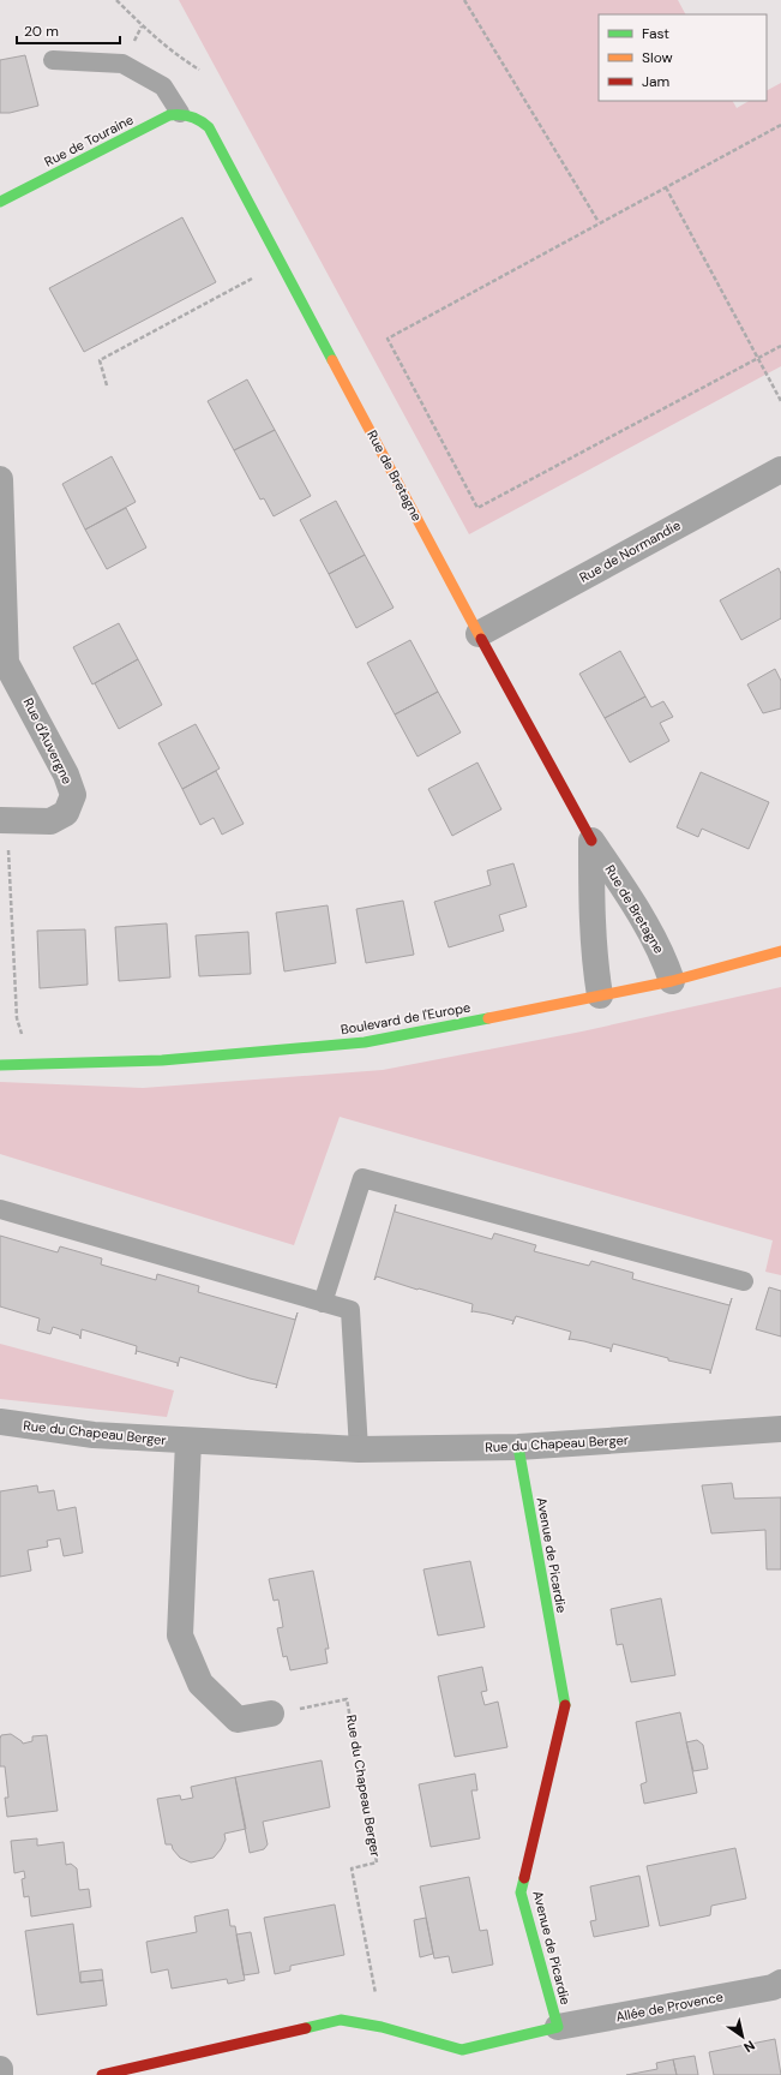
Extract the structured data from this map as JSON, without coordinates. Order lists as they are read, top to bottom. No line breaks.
{"streets":{"street":["Rue de Touraine","Rue de Bretagne","Rue de Normandie","Rue d'Auvergne","Boulevard de l'Europe","Rue du Chapeau Berger","Avenue de Picardie","Allée de Provence"]},"crossings":[["Rue de Touraine","Rue de Bretagne"],["Rue de Bretagne","Rue de Normandie"],["Rue de Bretagne","Boulevard de l'Europe"],["Rue du Chapeau Berger","Avenue de Picardie"],["Avenue de Picardie","Allée de Provence"]],"legend":["Fast","Slow","Jam"],"scale_bar":"20 m","north":"bottom right"}
